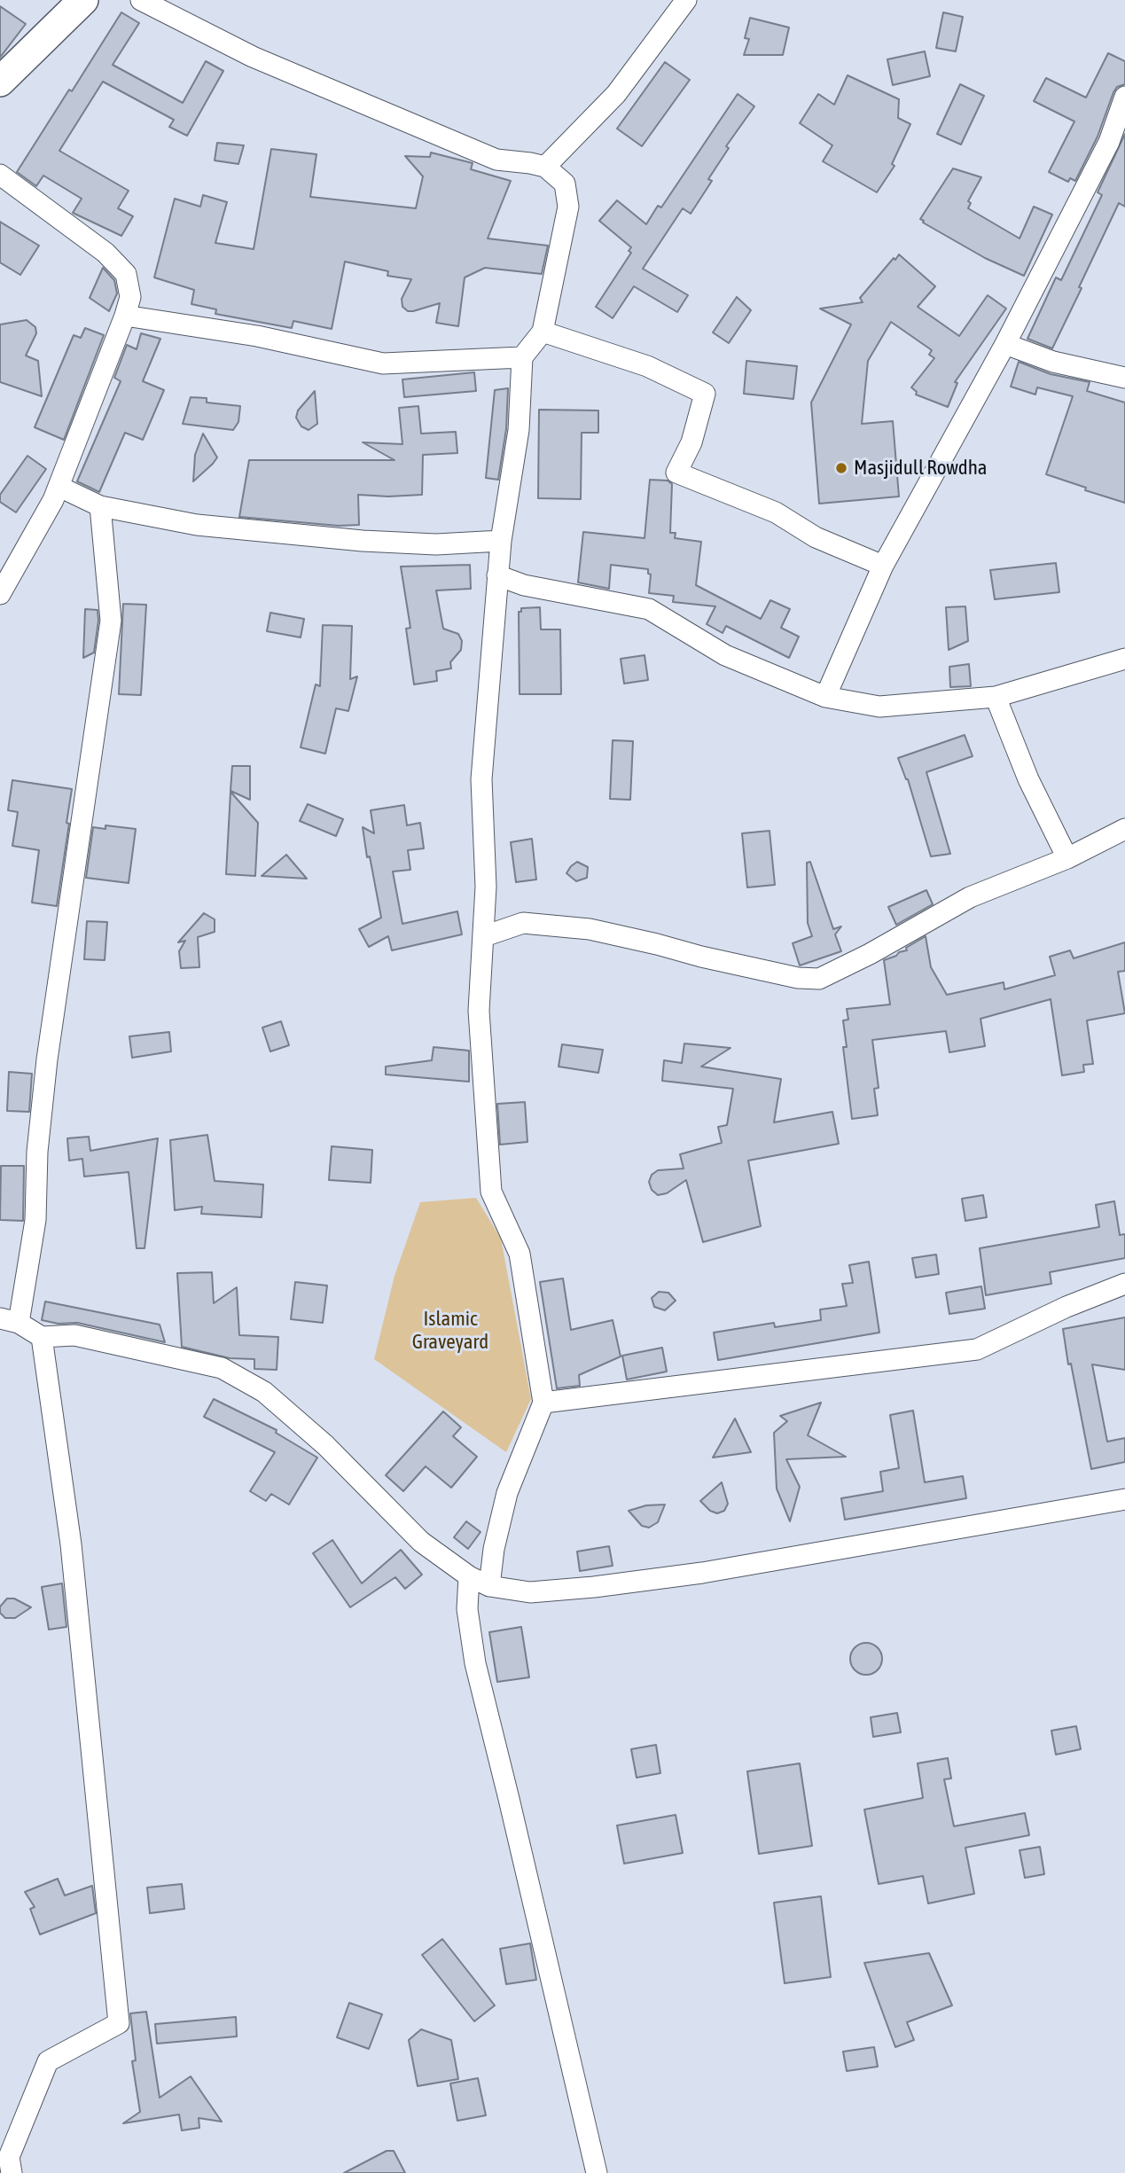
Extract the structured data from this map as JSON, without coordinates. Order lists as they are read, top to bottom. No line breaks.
{"parks":["Islamic Graveyard"],"places":["Masjidull Rowdha"]}
